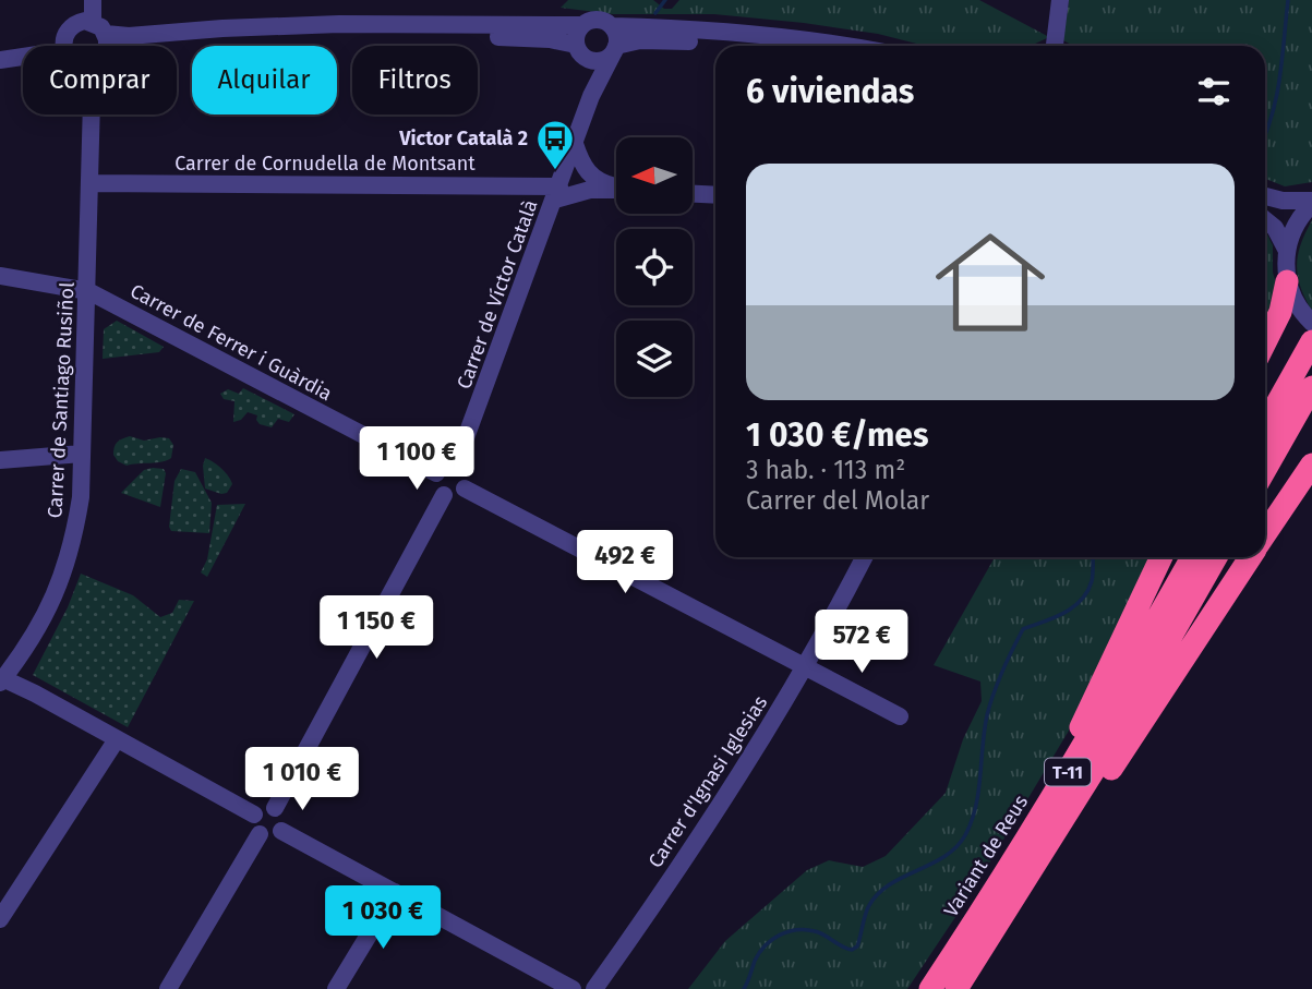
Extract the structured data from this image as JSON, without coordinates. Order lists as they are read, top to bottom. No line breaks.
{"streets":{"highway":["T-11","Variant de Reus"],"street":["Carrer de Cornudella de Montsant","Carrer de Víctor Català","Carrer de Ferrer i Guàrdia","Carrer de Santiago Rusiñol","Carrer d'Ignasi Iglesias"]},"crossings":[["Carrer de Cornudella de Montsant","Carrer de Víctor Català"],["Carrer de Cornudella de Montsant","Carrer de Santiago Rusiñol"],["Carrer de Víctor Català","Carrer de Ferrer i Guàrdia"],["Carrer de Ferrer i Guàrdia","Carrer de Santiago Rusiñol"]],"places":{"bus stop":["Victor Català 2"]},"north":"left","page":{"chip":["Comprar","Alquilar","Filtros"],"heading":"6 viviendas","list":[{"name":"1 030 €/mes","note":"3 hab. · 113 m² · Carrer del Molar"}],"price":["1 100 €","492 €","1 150 €","572 €","1 010 €","1 030 €"]}}
